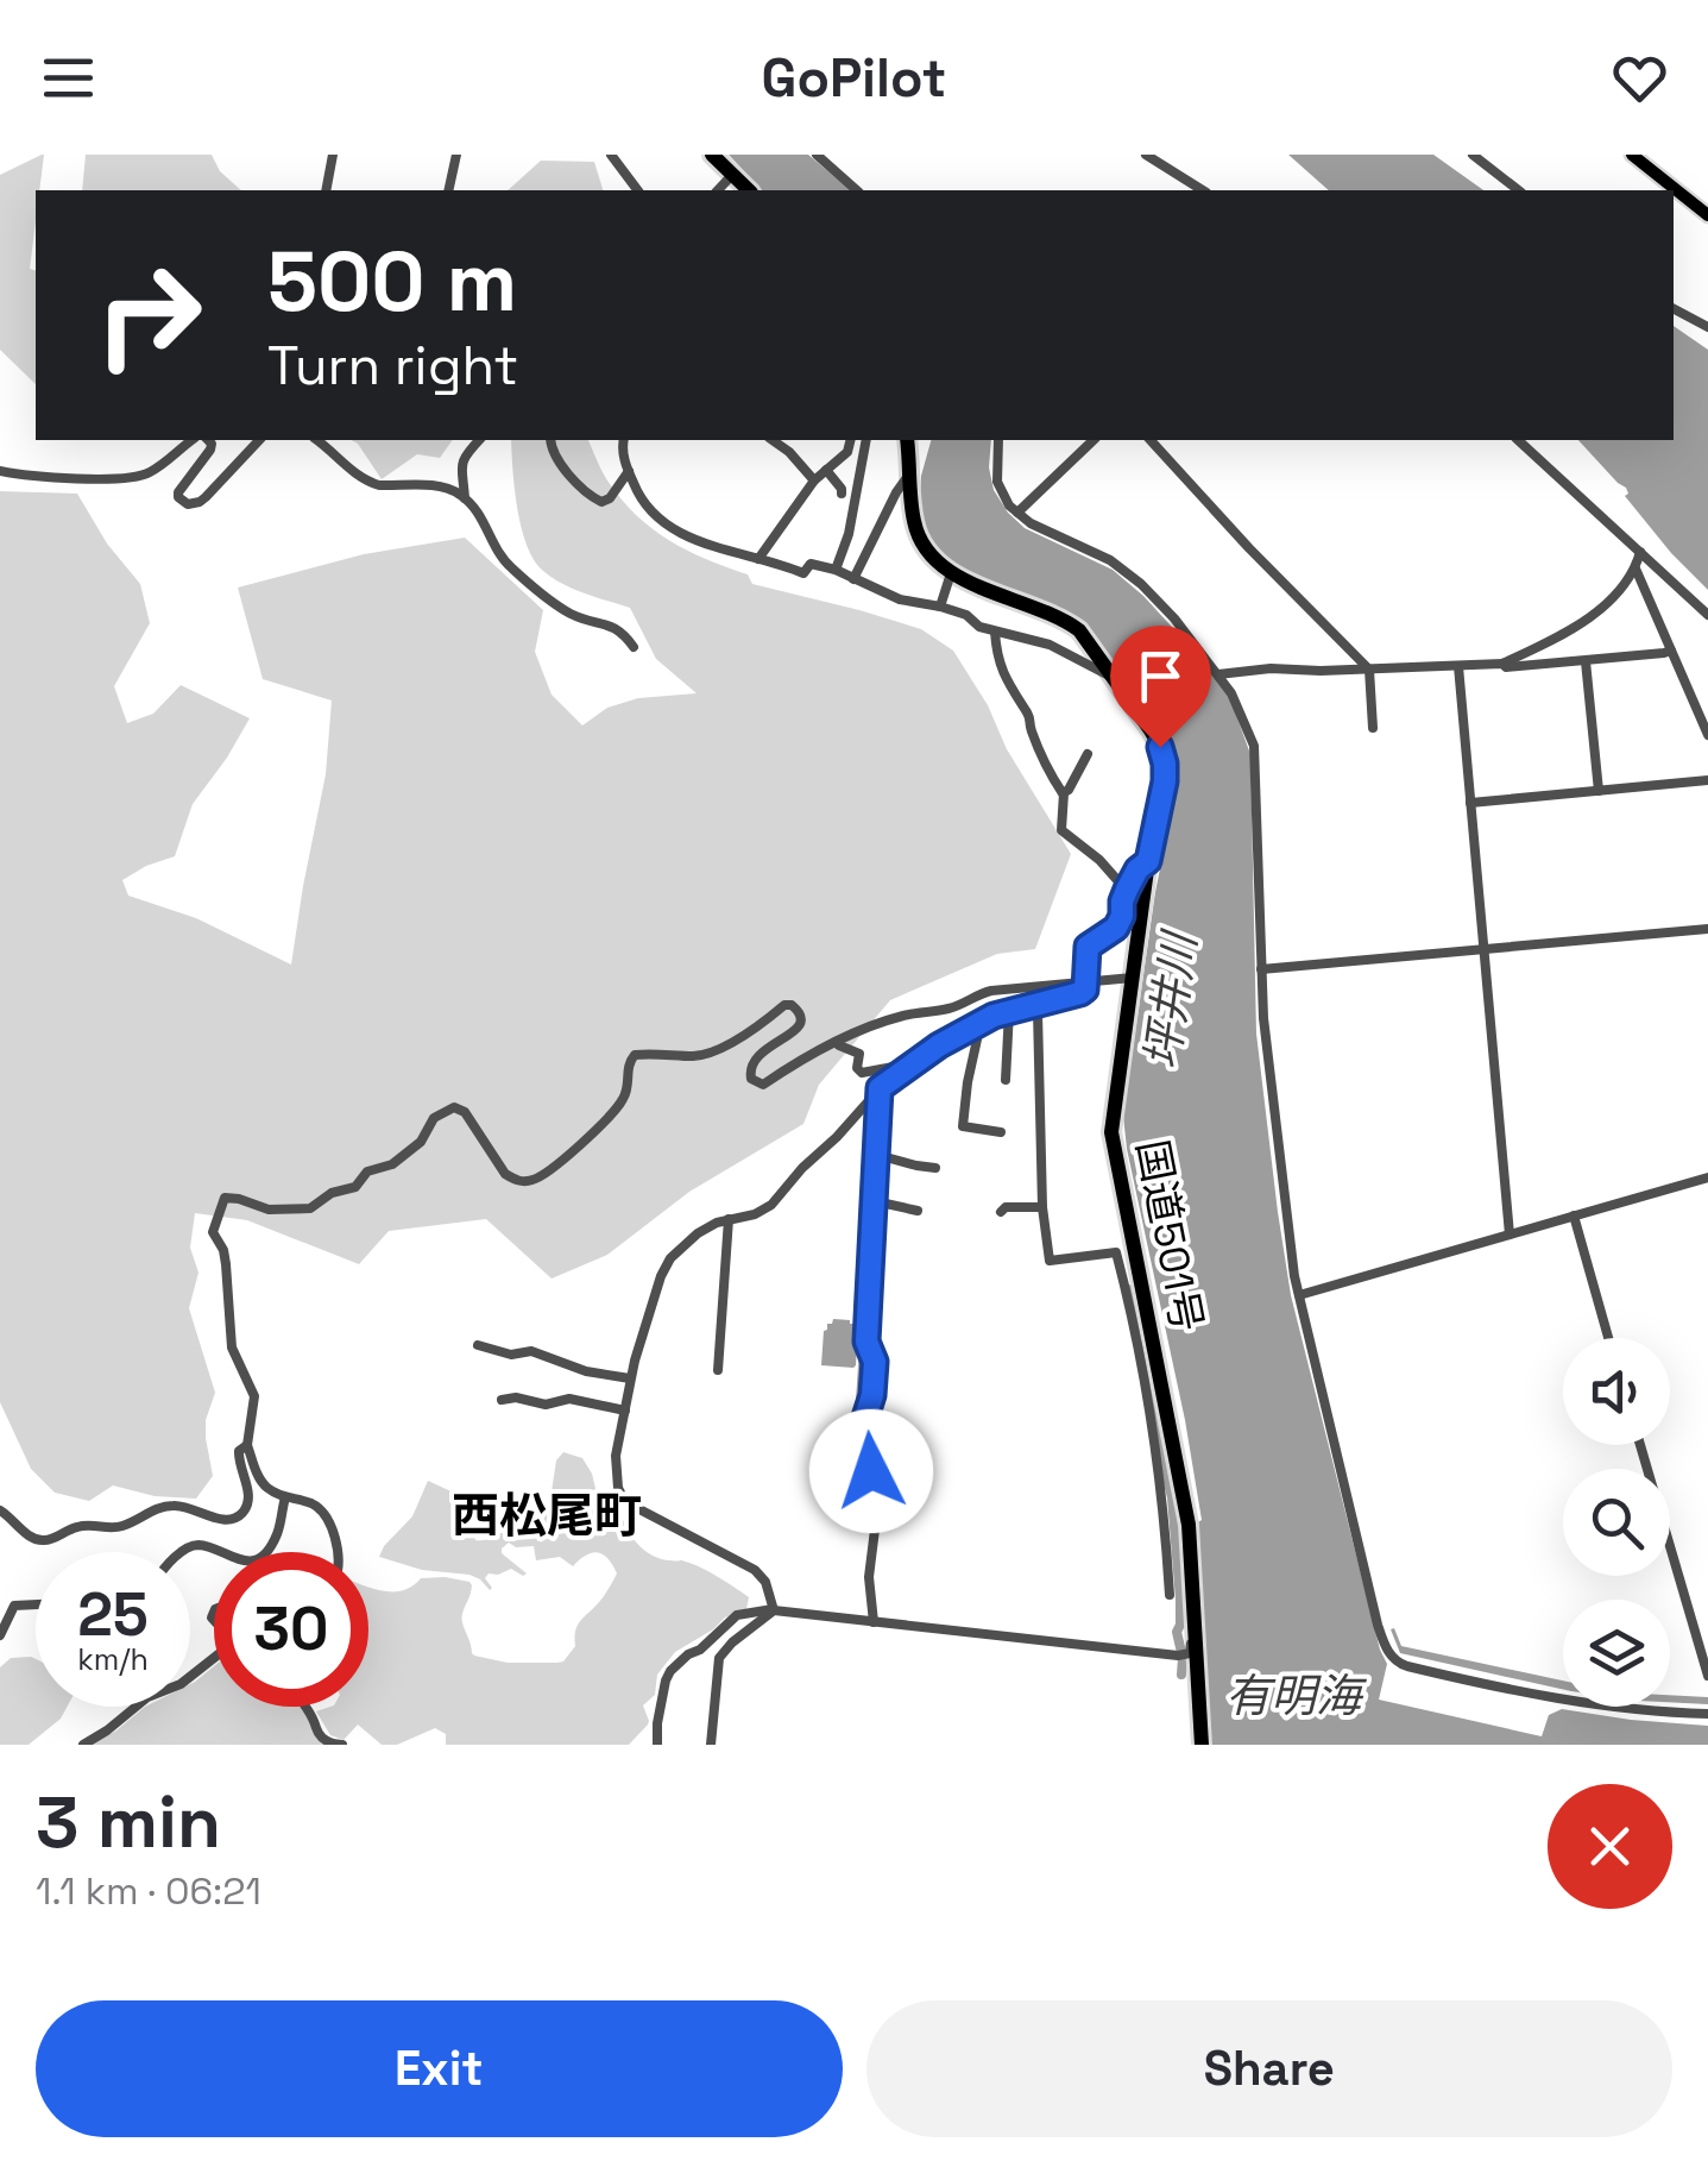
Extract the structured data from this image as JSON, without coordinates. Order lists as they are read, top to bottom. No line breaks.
{"streets":{"highway":["国道501号"]},"districts":["西松尾町"],"water":["坪井川","有明海"],"page":{"header":"GoPilot","turn":["500 m","Turn right"],"speed":"25 km/h","limit":"30","heading":["3 min","1.1 km · 06:21"],"buttons":["Exit","Share"]}}
